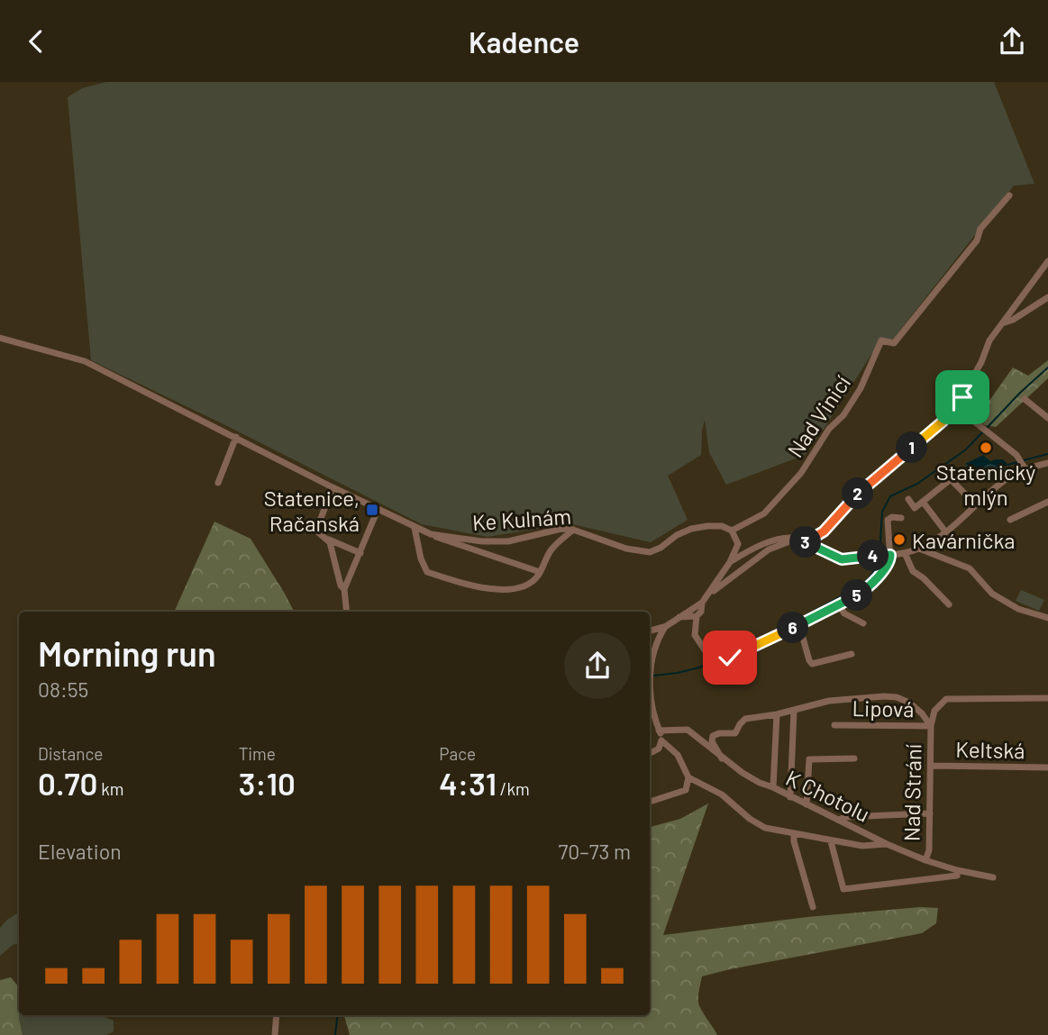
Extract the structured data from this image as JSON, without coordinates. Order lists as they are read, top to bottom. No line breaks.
{"streets":{"street":["Nad Vinicí","Ke Kulnám","Lipová","Keltská","Nad Strání","K Chotolu"]},"crossings":[["Nad Vinicí","Ke Kulnám"],["Lipová","Keltská"],["Lipová","Nad Strání"],["Lipová","K Chotolu"],["Keltská","Nad Strání"],["Keltská","K Chotolu"],["Nad Strání","K Chotolu"]],"places":{"other":["Statenický mlýn","Kavárnička"],"transit":["Statenice, Račanská"]},"page":{"header":"Kadence","pins":["1","2","3","4","5","6"],"heading":["Morning run","08:55"],"stats":[["Distance","0.70 km"],["Time","3:10"],["Pace","4:31 /km"]],"chart":["Elevation","70–73 m"]}}
